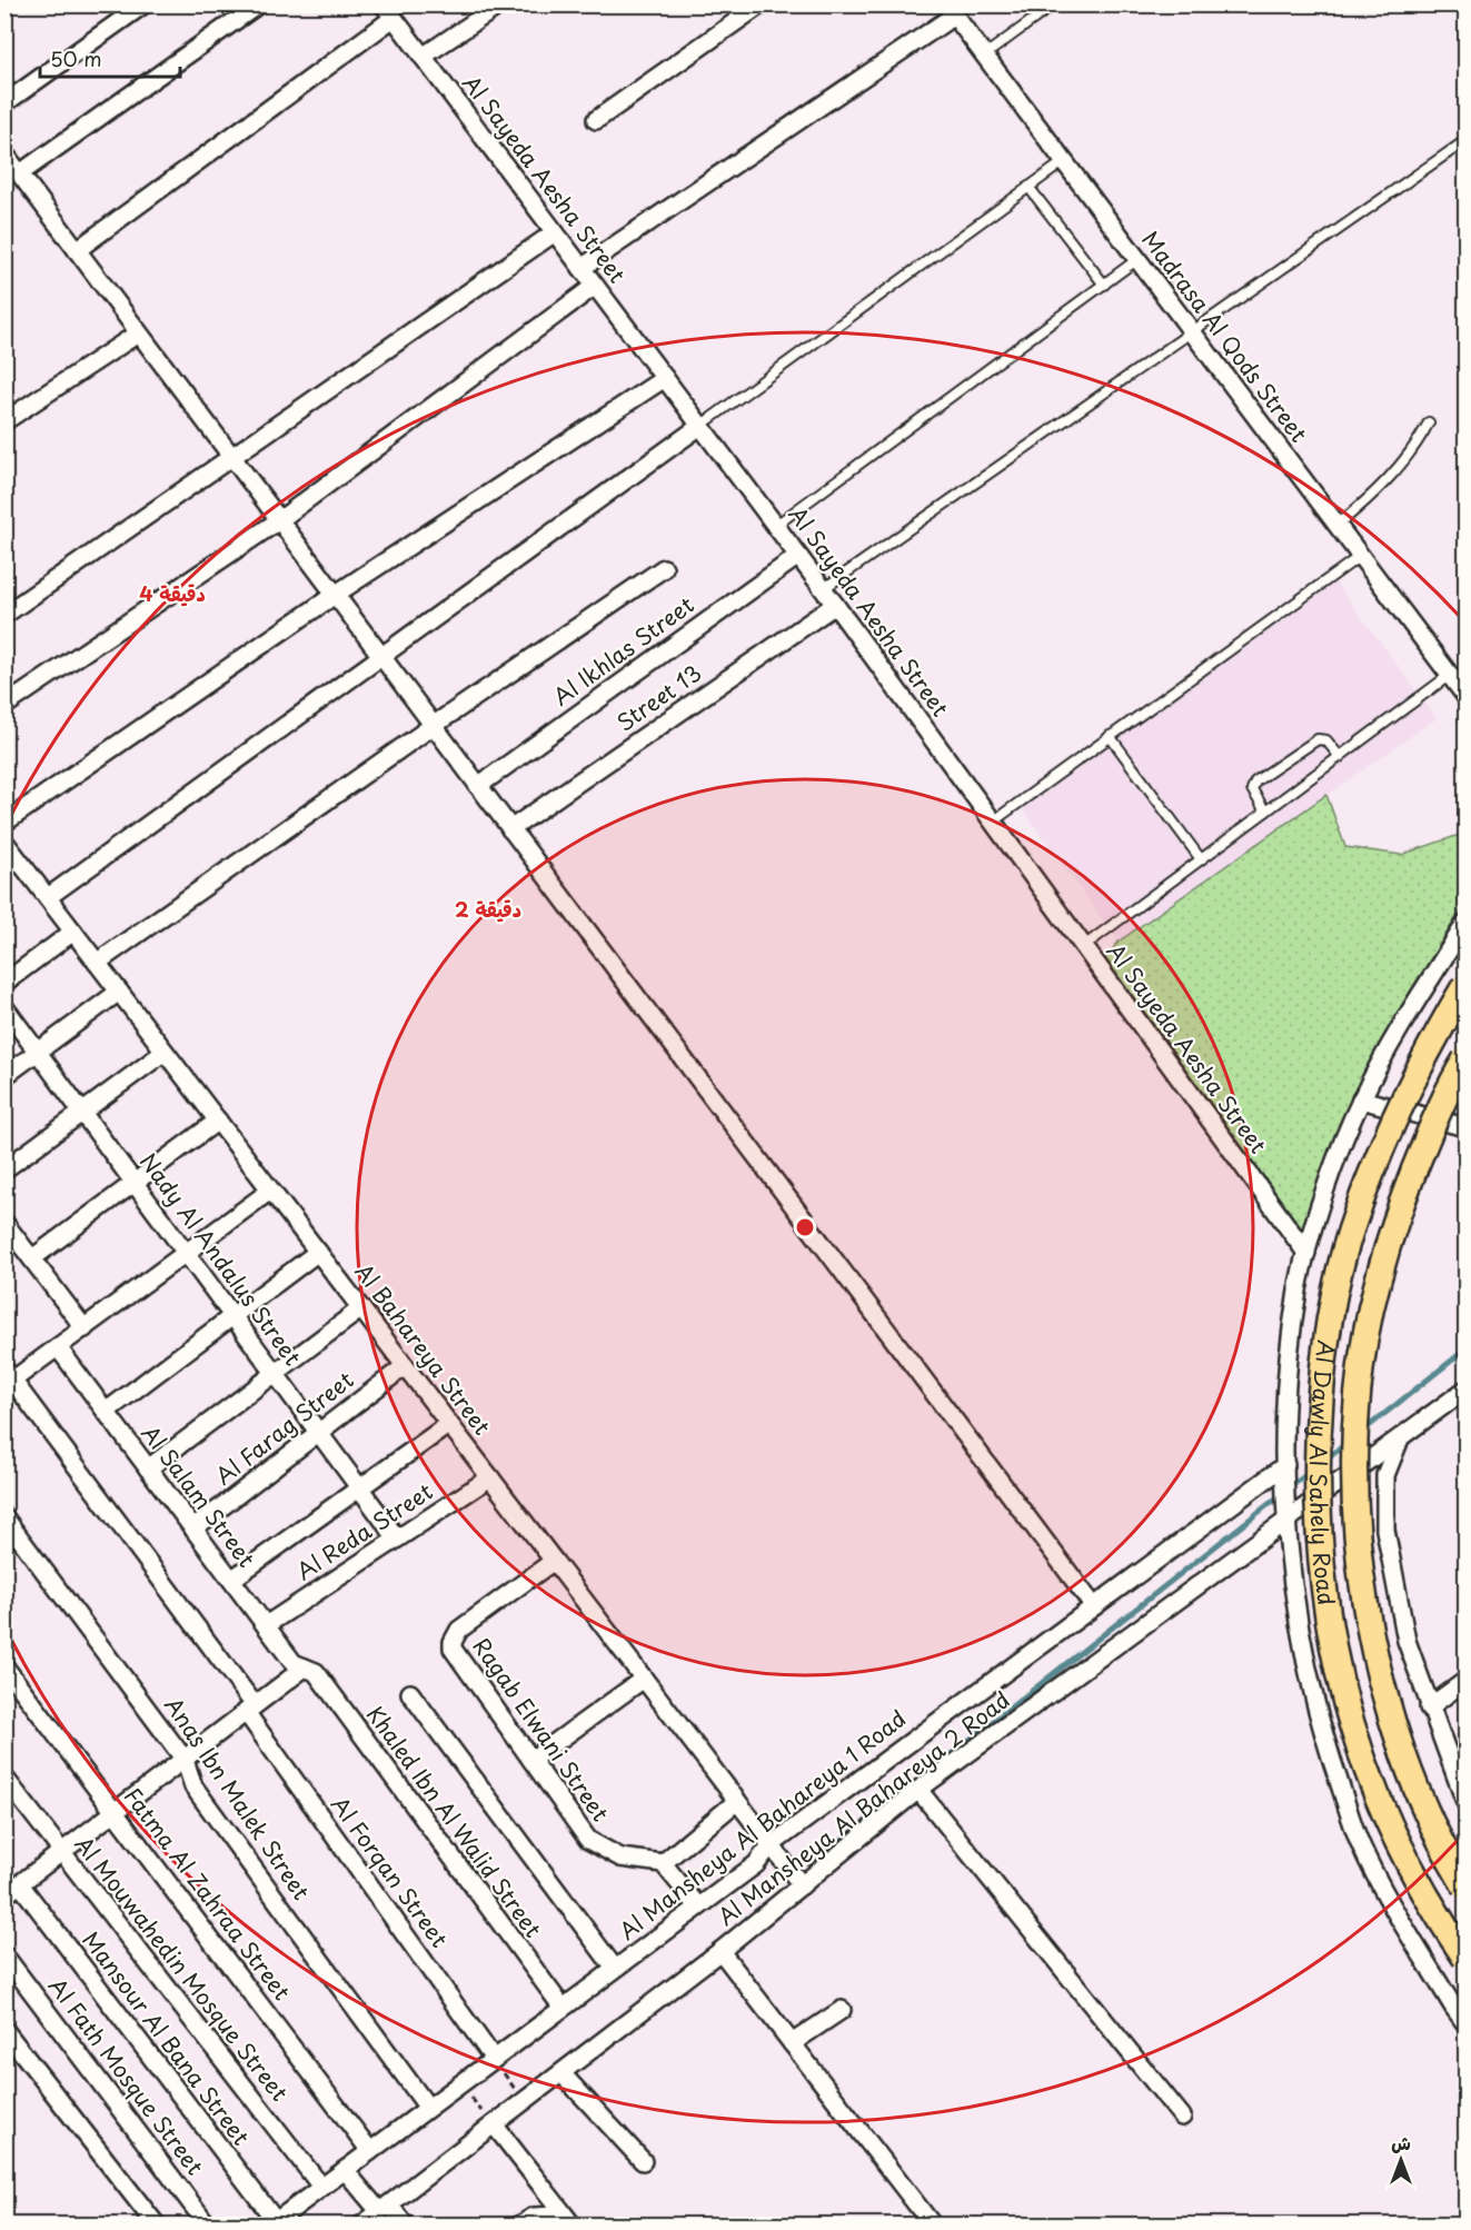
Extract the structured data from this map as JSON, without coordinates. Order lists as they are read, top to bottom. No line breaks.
{"streets":{"main road":["Al Dawly Al Sahely Road"],"street":["Al Sayeda Aesha Street","Madrasa Al Qods Street","Al Ikhlas Street","Street 13","Nady Al Andalus Street","Al Bahareya Street","Al Farag Street","Al Salam Street","Al Reda Street","Ragab Elwani Street","Anas Ibn Malek Street","Al Mansheya Al Bahareya 2 Road","Khaled Ibn Al Walid Street","Al Mansheya Al Bahareya 1 Road","Al Forqan Street","Fatma Al Zahraa Street","Al Mouwahedin Mosque Street","Mansour Al Bana Street","Al Fath Mosque Street"]},"crossings":[["Al Sayeda Aesha Street","Al Ikhlas Street"],["Al Sayeda Aesha Street","Street 13"],["Nady Al Andalus Street","Al Farag Street"],["Nady Al Andalus Street","Al Reda Street"],["Al Bahareya Street","Al Farag Street"],["Al Bahareya Street","Al Reda Street"],["Al Bahareya Street","Ragab Elwani Street"],["Al Bahareya Street","Al Mansheya Al Bahareya 2 Road"],["Al Bahareya Street","Al Mansheya Al Bahareya 1 Road"],["Al Farag Street","Al Salam Street"],["Al Salam Street","Al Reda Street"],["Al Salam Street","Khaled Ibn Al Walid Street"],["Anas Ibn Malek Street","Al Mansheya Al Bahareya 1 Road"],["Khaled Ibn Al Walid Street","Al Mansheya Al Bahareya 1 Road"],["Al Mansheya Al Bahareya 1 Road","Al Forqan Street"],["Al Mansheya Al Bahareya 1 Road","Fatma Al Zahraa Street"],["Al Mansheya Al Bahareya 1 Road","Al Mouwahedin Mosque Street"],["Al Mansheya Al Bahareya 1 Road","Mansour Al Bana Street"]],"scale_bar":"50 m","north":"top","rings":["4 دقيقة","2 دقيقة"]}
